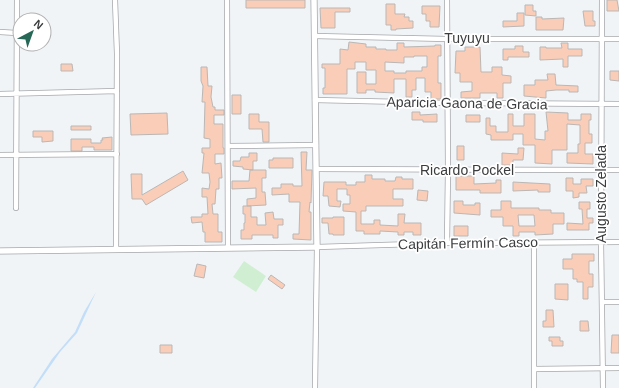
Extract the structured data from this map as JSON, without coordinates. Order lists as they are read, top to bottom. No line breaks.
{"streets":{"street":["Tuyuyu","Aparicia Gaona de Gracia","Ricardo Pockel","Augusto Zelada","Capitán Fermín Casco"]},"crossings":[["Tuyuyu","Augusto Zelada"],["Aparicia Gaona de Gracia","Augusto Zelada"],["Ricardo Pockel","Augusto Zelada"],["Augusto Zelada","Capitán Fermín Casco"]],"north":"top right"}
